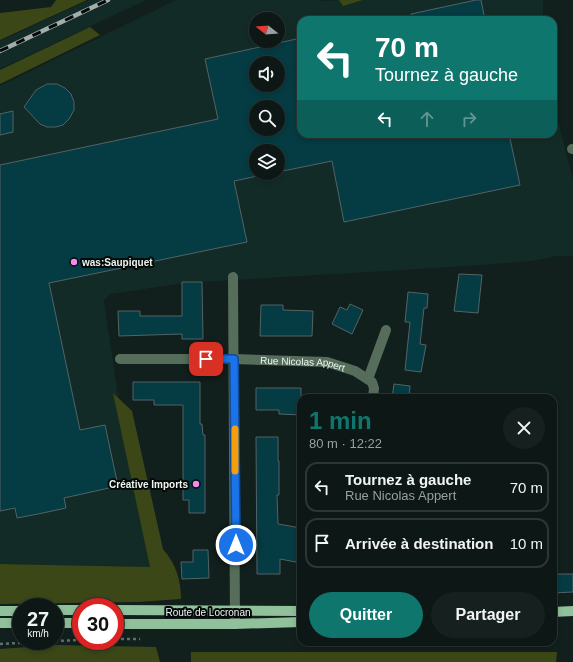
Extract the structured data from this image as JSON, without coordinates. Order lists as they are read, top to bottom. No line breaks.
{"streets":{"main road":["Route de Locronan"],"street":["Rue Nicolas Appert"]},"places":["was:Saupiquet","Créative Imports"],"north":"left","page":{"turn":["70 m","Tournez à gauche"],"heading":["1 min","80 m · 12:22"],"list":[{"name":"Tournez à gauche","note":"Rue Nicolas Appert","value":"70 m"},{"name":"Arrivée à destination","value":"10 m"}],"buttons":["Quitter","Partager"],"speed":"27 km/h","limit":"30"}}
